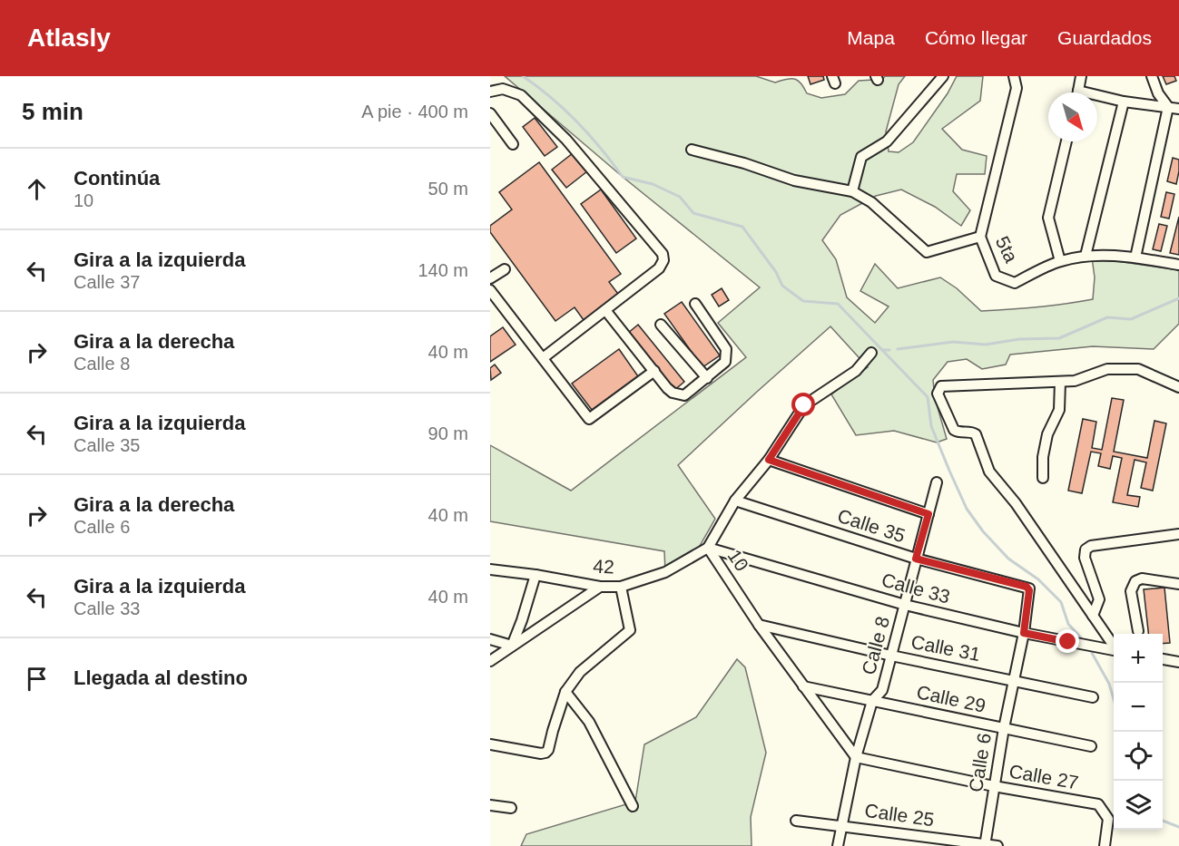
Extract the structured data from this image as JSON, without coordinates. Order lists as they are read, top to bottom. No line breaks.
{"streets":{"street":["5ta","Calle 35","10","42","Calle 33","Calle 8","Calle 31","Calle 29","Calle 6","Calle 27","Calle 25"]},"crossings":[["Calle 35","10"],["Calle 35","Calle 8"],["Calle 35","Calle 6"],["10","42"],["10","Calle 33"],["10","Calle 8"],["10","Calle 31"],["10","Calle 29"],["10","Calle 27"],["42","Calle 33"],["Calle 33","Calle 8"],["Calle 33","Calle 6"],["Calle 8","Calle 31"],["Calle 8","Calle 29"],["Calle 8","Calle 27"],["Calle 8","Calle 25"],["Calle 31","Calle 6"],["Calle 29","Calle 6"],["Calle 6","Calle 27"],["Calle 6","Calle 25"]],"north":"bottom right","page":{"header":"Atlasly","nav":["Mapa","Cómo llegar","Guardados"],"heading":["5 min","A pie · 400 m"],"list":[["Continúa","10","50 m"],["Gira a la izquierda","Calle 37","140 m"],["Gira a la derecha","Calle 8","40 m"],["Gira a la izquierda","Calle 35","90 m"],["Gira a la derecha","Calle 6","40 m"],["Gira a la izquierda","Calle 33","40 m"],"Llegada al destino"],"map_buttons":["+","−"]}}
